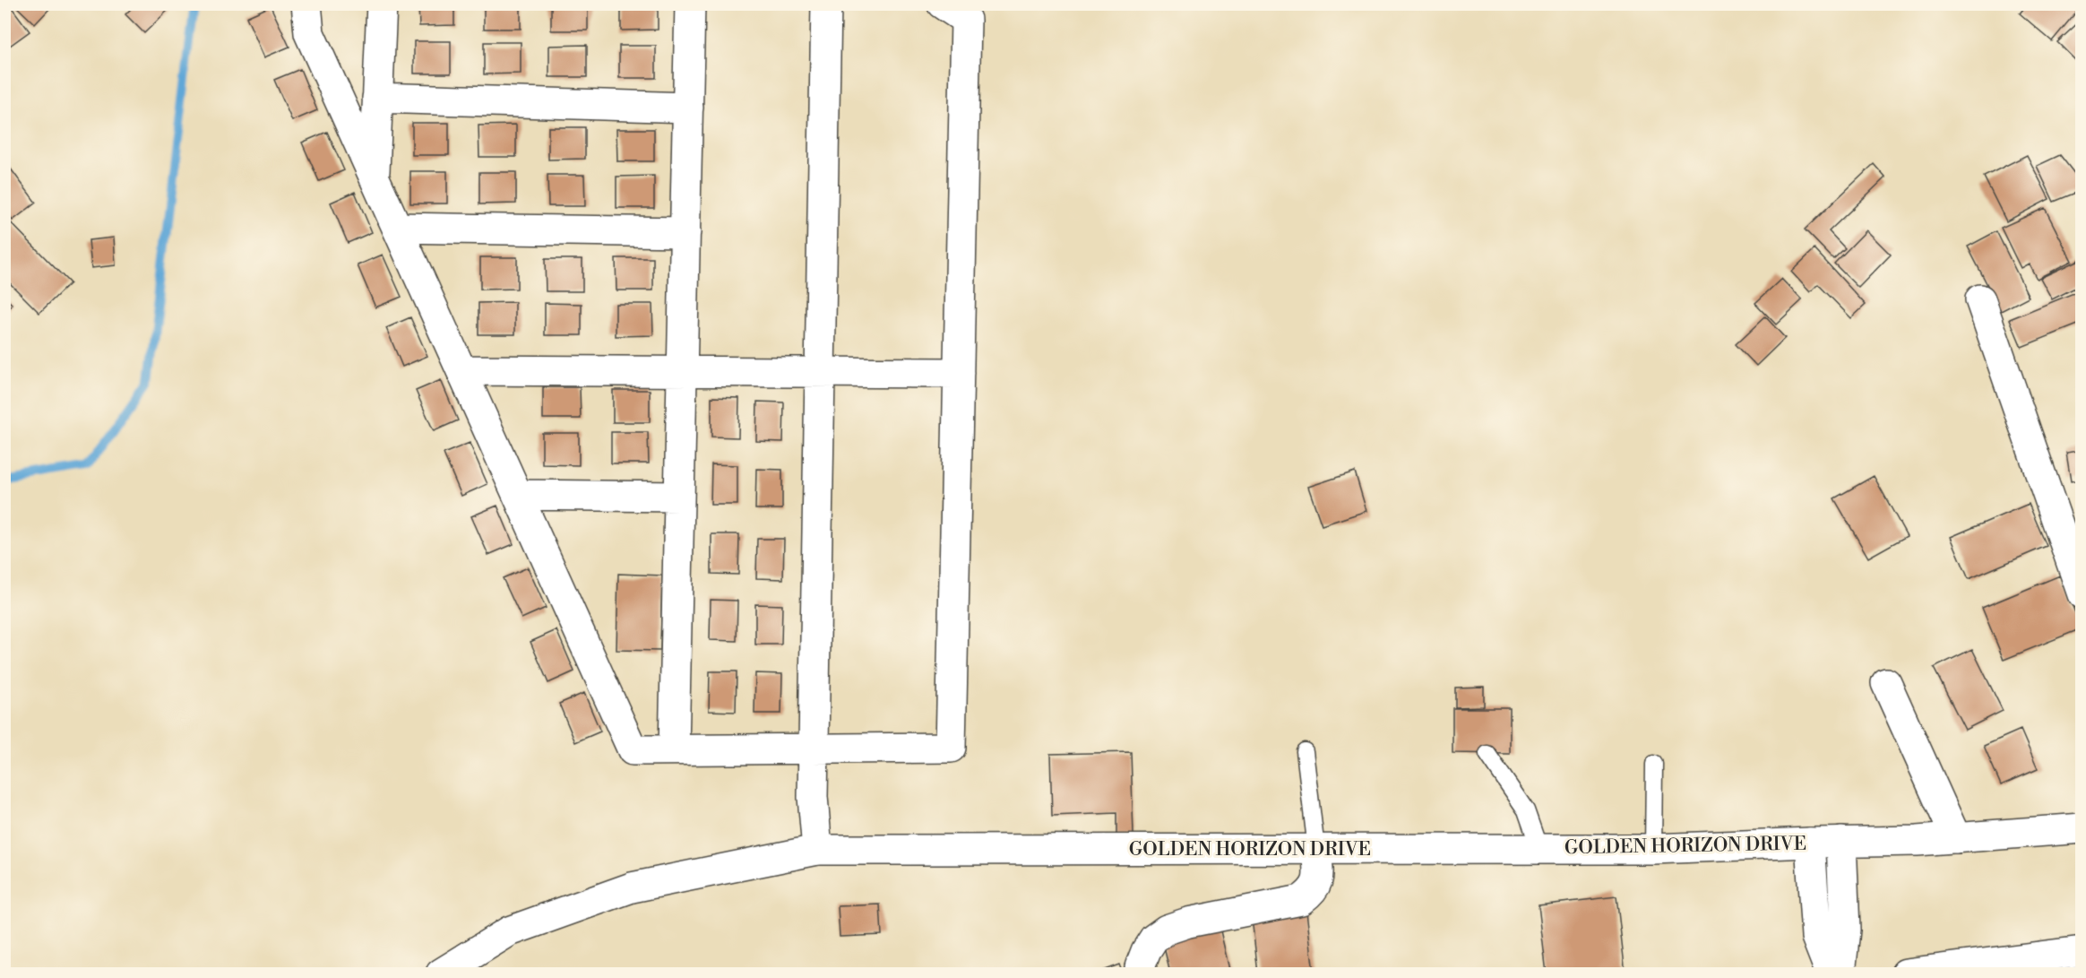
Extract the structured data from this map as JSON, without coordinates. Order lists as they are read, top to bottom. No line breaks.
{"streets":{"street":["GOLDEN HORIZON DRIVE"]}}
